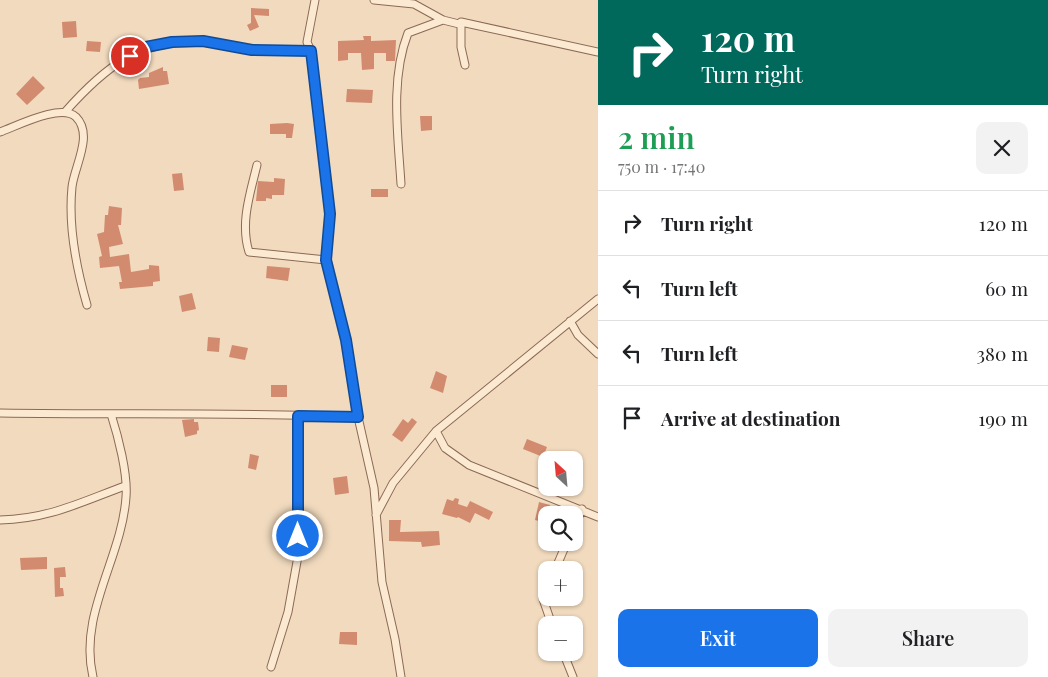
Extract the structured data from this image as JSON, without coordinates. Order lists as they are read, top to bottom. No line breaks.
{"north":"top left","page":{"turn":["120 m","Turn right"],"heading":["2 min","750 m · 17:40"],"list":[{"name":"Turn right","value":"120 m"},{"name":"Turn left","value":"60 m"},{"name":"Turn left","value":"380 m"},{"name":"Arrive at destination","value":"190 m"}],"map_buttons":["+","−"],"buttons":["Exit","Share"]}}
